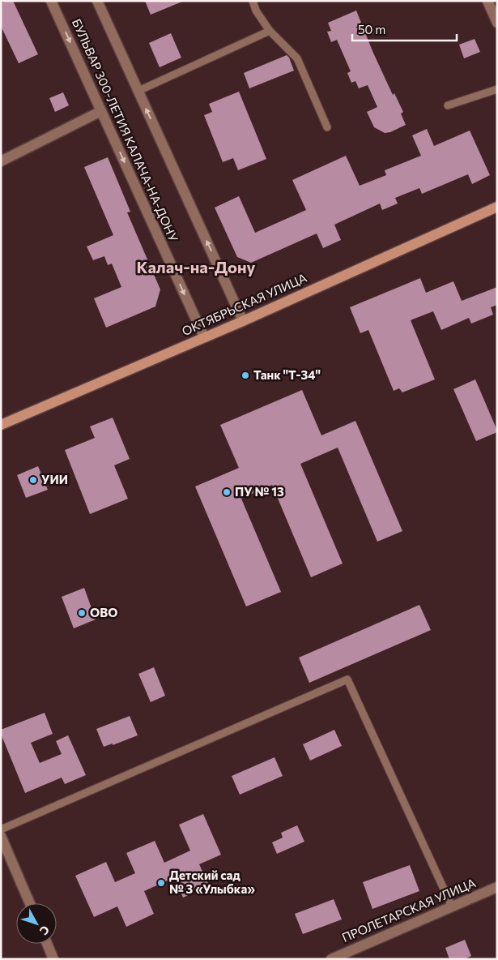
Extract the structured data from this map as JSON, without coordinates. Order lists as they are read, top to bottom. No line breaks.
{"streets":{"main road":["ОКТЯБРЬСКАЯ УЛИЦА"],"street":["БУЛЬВАР 300-ЛЕТИЯ КАЛАЧА-НА-ДОНУ","ПРОЛЕТАРСКАЯ УЛИЦА"]},"crossings":[["БУЛЬВАР 300-ЛЕТИЯ КАЛАЧА-НА-ДОНУ","ОКТЯБРЬСКАЯ УЛИЦА"]],"districts":["Калач-на-Дону"],"places":["Танк \"Т-34\"","УИИ","ПУ № 13","ОВО","Детский сад № 3 «Улыбка»"],"scale_bar":"50 m","north":"bottom right"}
